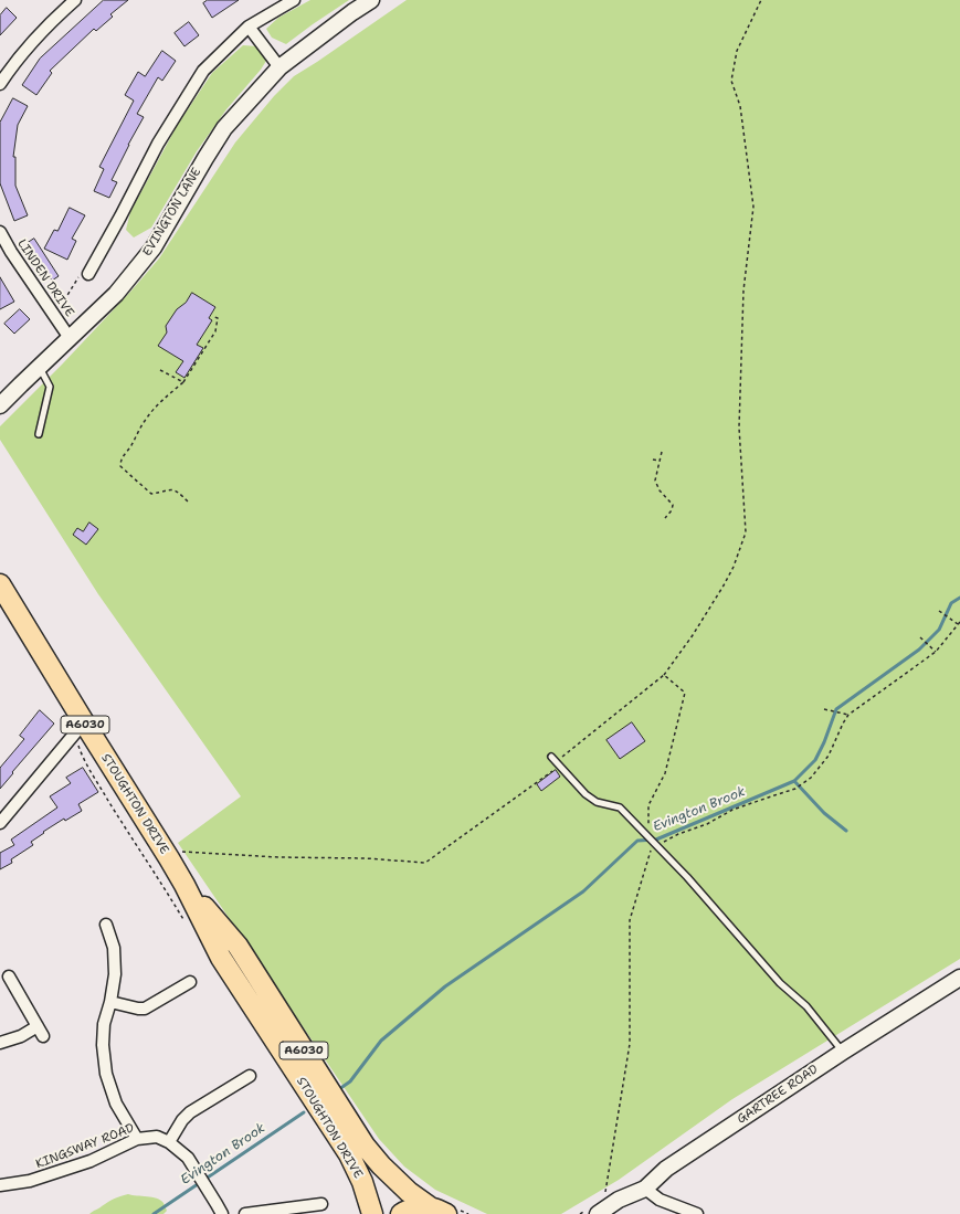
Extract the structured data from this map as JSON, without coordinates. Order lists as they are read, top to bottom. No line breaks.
{"streets":{"highway":["A6030","STOUGHTON DRIVE"],"main road":["EVINGTON LANE","GARTREE ROAD"],"street":["LINDEN DRIVE","KINGSWAY ROAD"]},"crossings":[["EVINGTON LANE","LINDEN DRIVE"]],"water":["Evington Brook"]}
